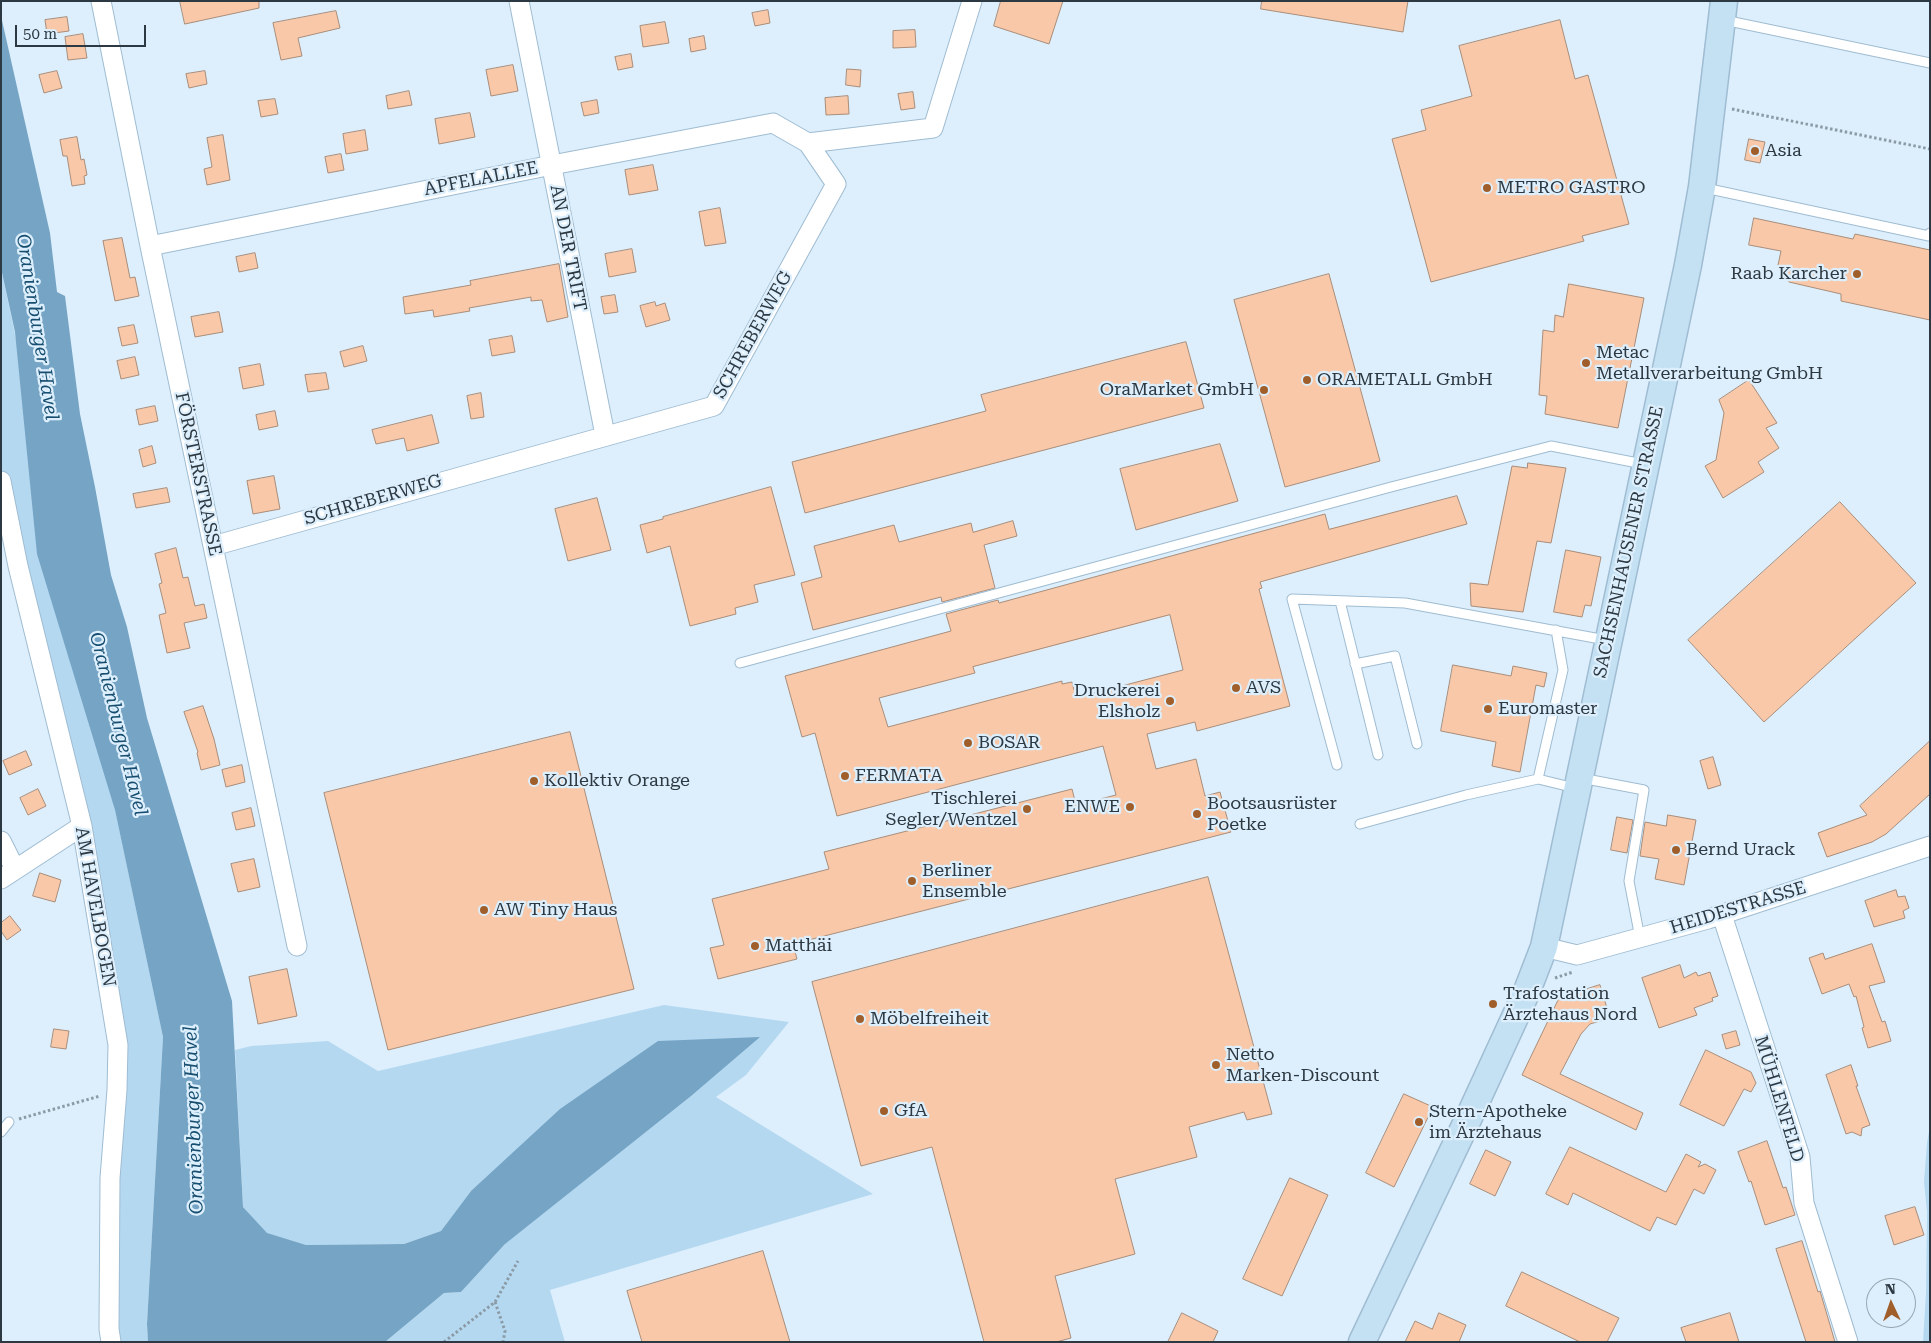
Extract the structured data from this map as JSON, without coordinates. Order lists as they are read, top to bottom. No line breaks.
{"streets":{"main road":["SACHSENHAUSENER STRASSE"],"street":["APFELALLEE","AN DER TRIFT","SCHREBERWEG","FÖRSTERSTRASSE","AM HAVELBOGEN","HEIDESTRASSE","MÜHLENFELD"]},"crossings":[["APFELALLEE","AN DER TRIFT"],["APFELALLEE","SCHREBERWEG"],["APFELALLEE","FÖRSTERSTRASSE"],["AN DER TRIFT","SCHREBERWEG"],["SCHREBERWEG","FÖRSTERSTRASSE"],["SACHSENHAUSENER STRASSE","HEIDESTRASSE"],["HEIDESTRASSE","MÜHLENFELD"]],"water":["Oranienburger Havel"],"places":["Asia","METRO GASTRO","Raab Karcher","Metac Metallverarbeitung GmbH","ORAMETALL GmbH","OraMarket GmbH","AVS","Druckerei Elsholz","Euromaster","BOSAR","FERMATA","Kollektiv Orange","ENWE","Tischlerei Segler/Wentzel","Bootsausrüster Poetke","Bernd Urack","Berliner Ensemble","AW Tiny Haus","Matthäi","Trafostation Ärztehaus Nord","Möbelfreiheit","Netto Marken-Discount","GfA","Stern-Apotheke im Ärztehaus"],"scale_bar":"50 m","north":"top"}
